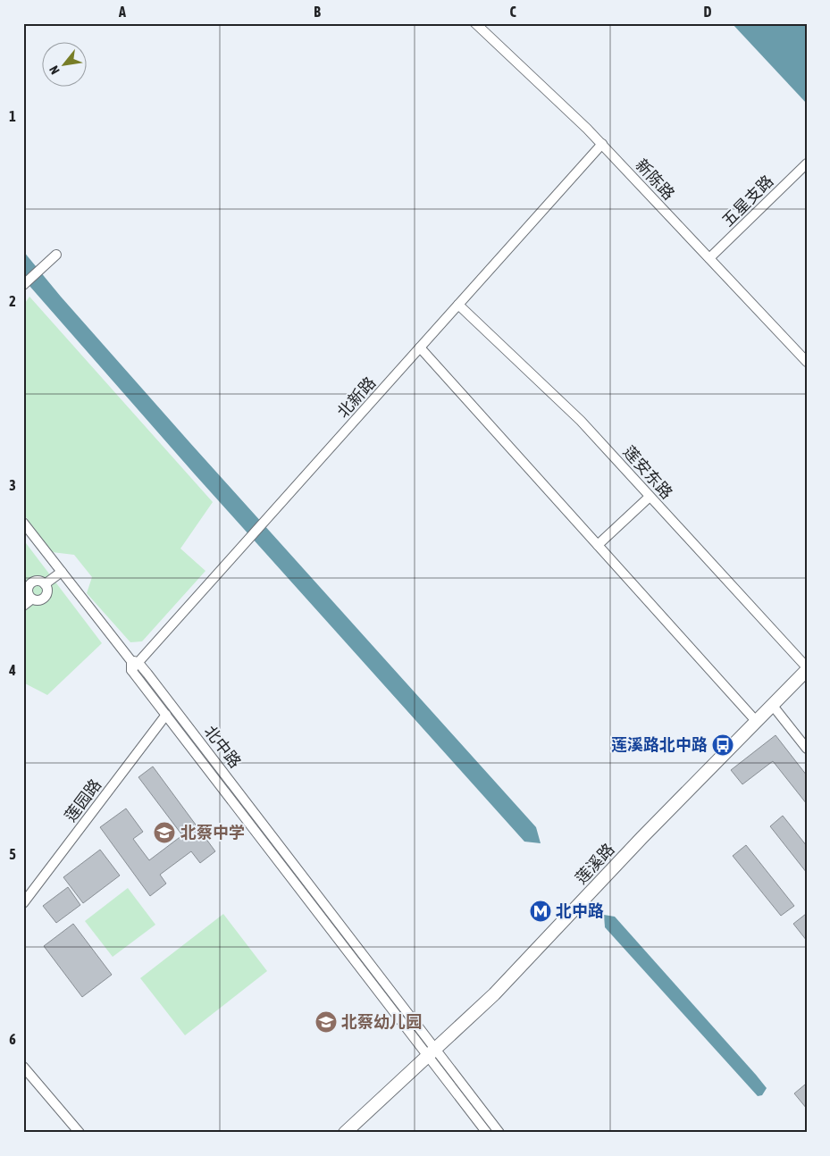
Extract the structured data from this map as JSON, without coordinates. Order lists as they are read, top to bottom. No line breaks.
{"streets":{"main road":["莲溪路"],"street":["新陈路","五星支路","北新路","莲安东路","北中路","莲园路"]},"crossings":[["新陈路","五星支路"],["新陈路","北新路"],["北新路","莲安东路"],["北新路","北中路"],["莲安东路","莲溪路"],["北中路","莲园路"],["北中路","莲溪路"]],"places":{"bus stop":["莲溪路北中路"],"school or university":["北蔡中学","北蔡幼儿园"],"metro station":["北中路"]},"north":"bottom left","grid":{"columns":["A","B","C","D"],"rows":["1","2","3","4","5","6"]}}
